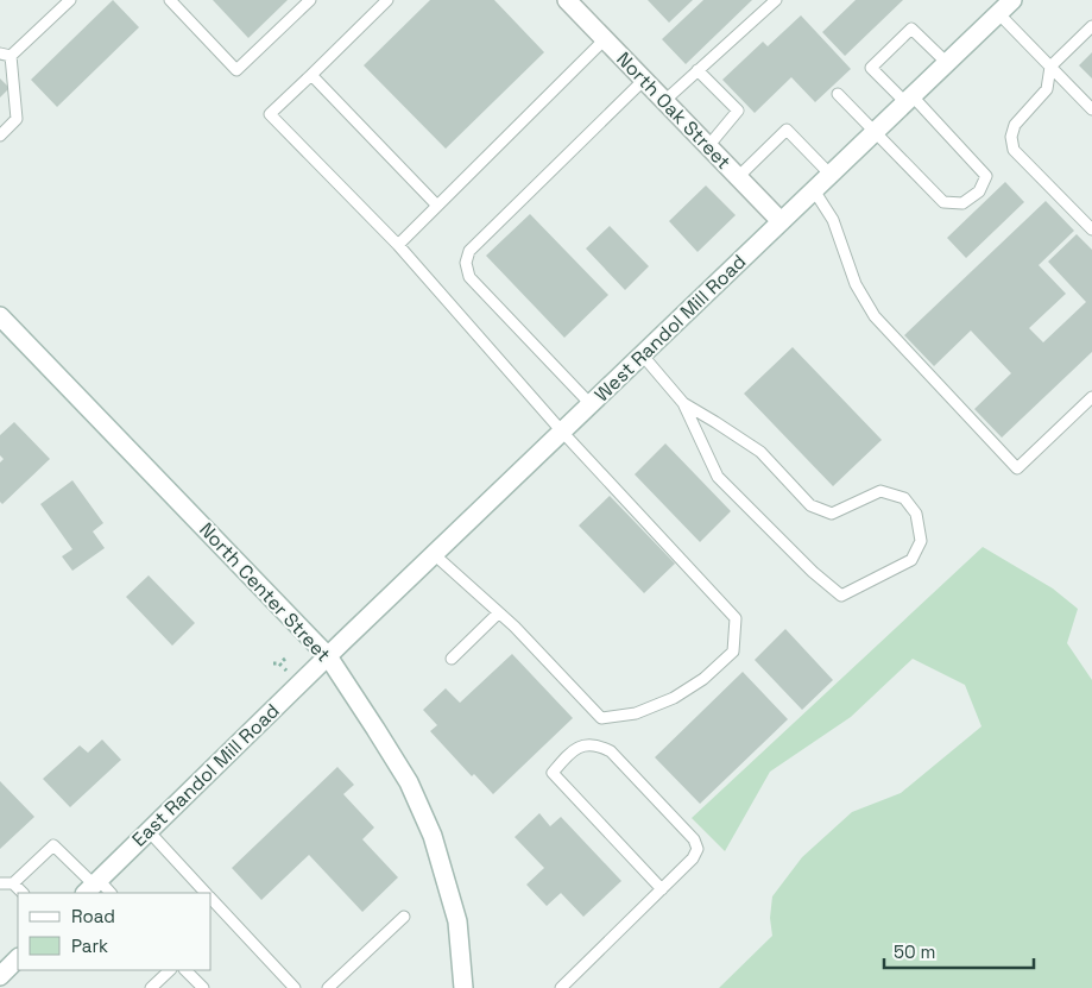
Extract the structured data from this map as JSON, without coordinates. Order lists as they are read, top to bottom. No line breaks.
{"streets":{"main road":["North Oak Street","West Randol Mill Road","North Center Street","East Randol Mill Road"]},"crossings":[["North Oak Street","West Randol Mill Road"],["West Randol Mill Road","North Center Street"],["West Randol Mill Road","East Randol Mill Road"],["North Center Street","East Randol Mill Road"]],"legend":["Road","Park"],"scale_bar":"50 m"}
